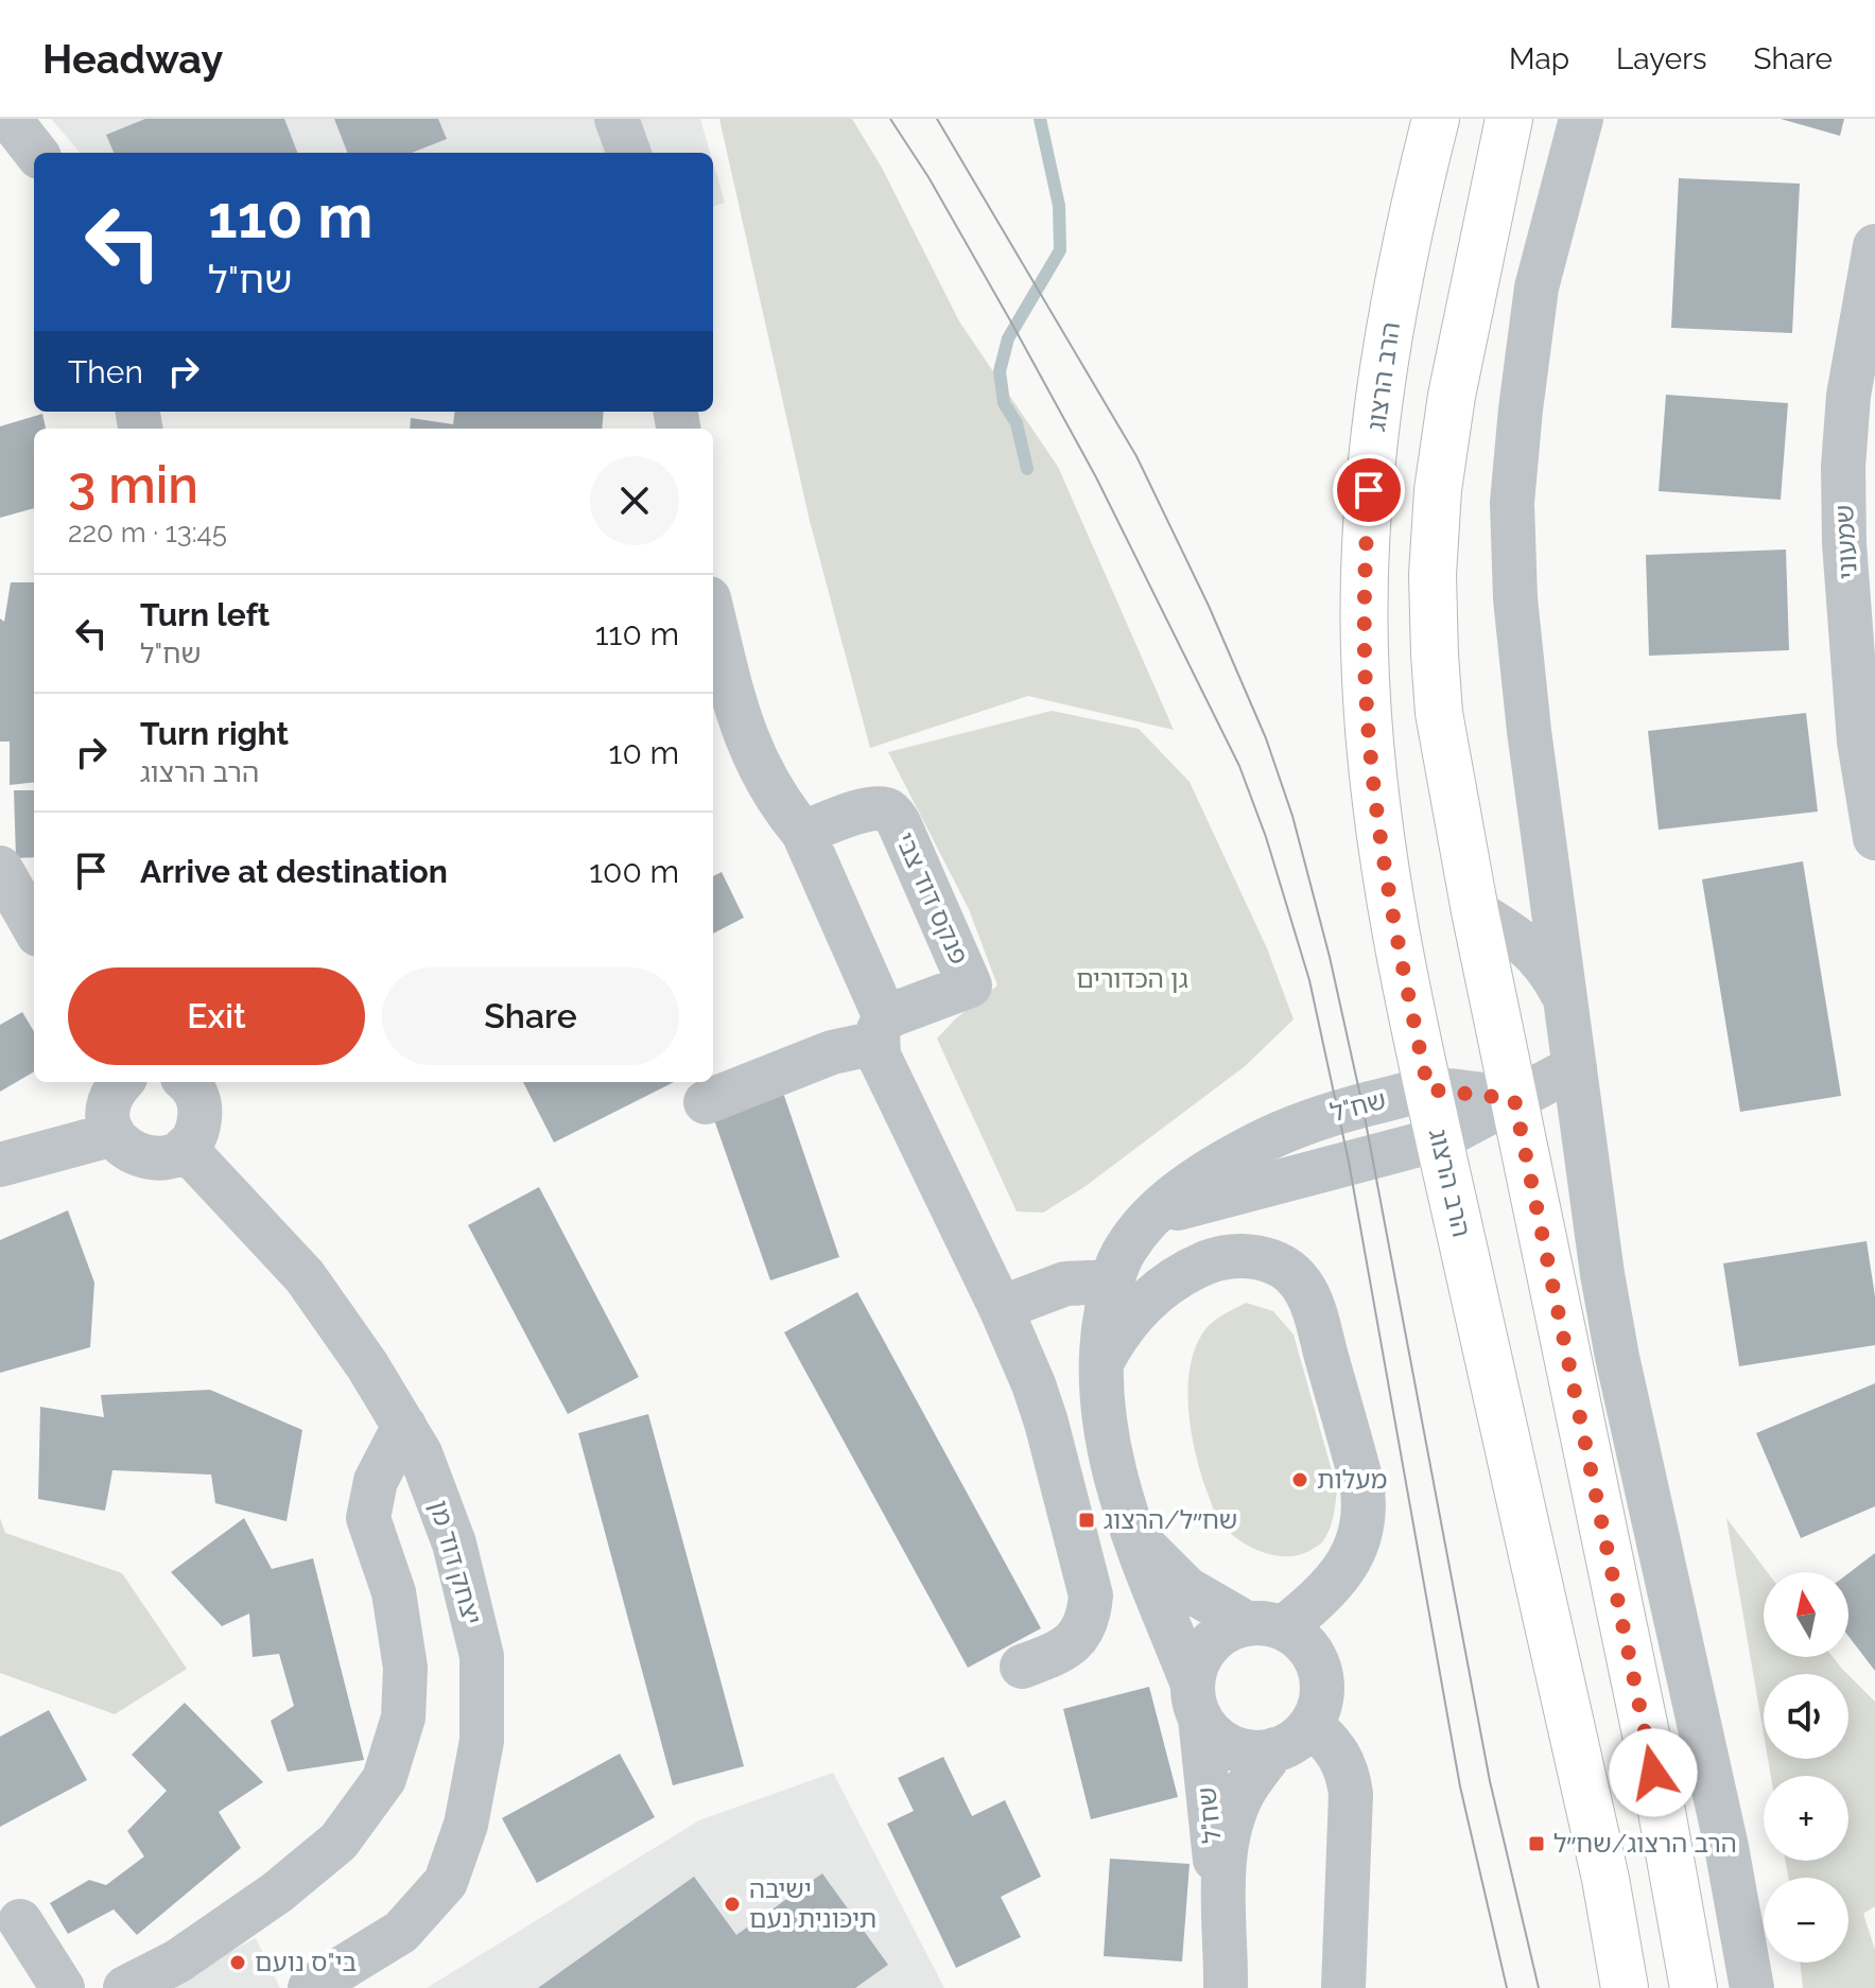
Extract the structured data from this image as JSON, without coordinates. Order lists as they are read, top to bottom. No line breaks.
{"streets":{"main road":["הרב הרצוג"],"street":["שמעוני","פנקס דוד צבי","שח\"ל","יצחק דוד מן"]},"crossings":[["הרב הרצוג","שח\"ל"]],"parks":["גן הכדורים"],"places":{"other":["מעלות","ישיבה תיכונית נעם","בי\"ס נועם"],"transit":["שח״ל/הרצוג","הרב הרצוג/שח״ל"]},"north":"top","page":{"header":"Headway","nav":["Map","Layers","Share"],"turn":["110 m","שח\"ל"],"then":"Then","heading":["3 min","220 m · 13:45"],"list":[{"name":"Turn left","note":"שח\"ל","value":"110 m"},{"name":"Turn right","note":"הרב הרצוג","value":"10 m"},{"name":"Arrive at destination","value":"100 m"}],"buttons":["Exit","Share"],"map_buttons":["+","−"]}}
